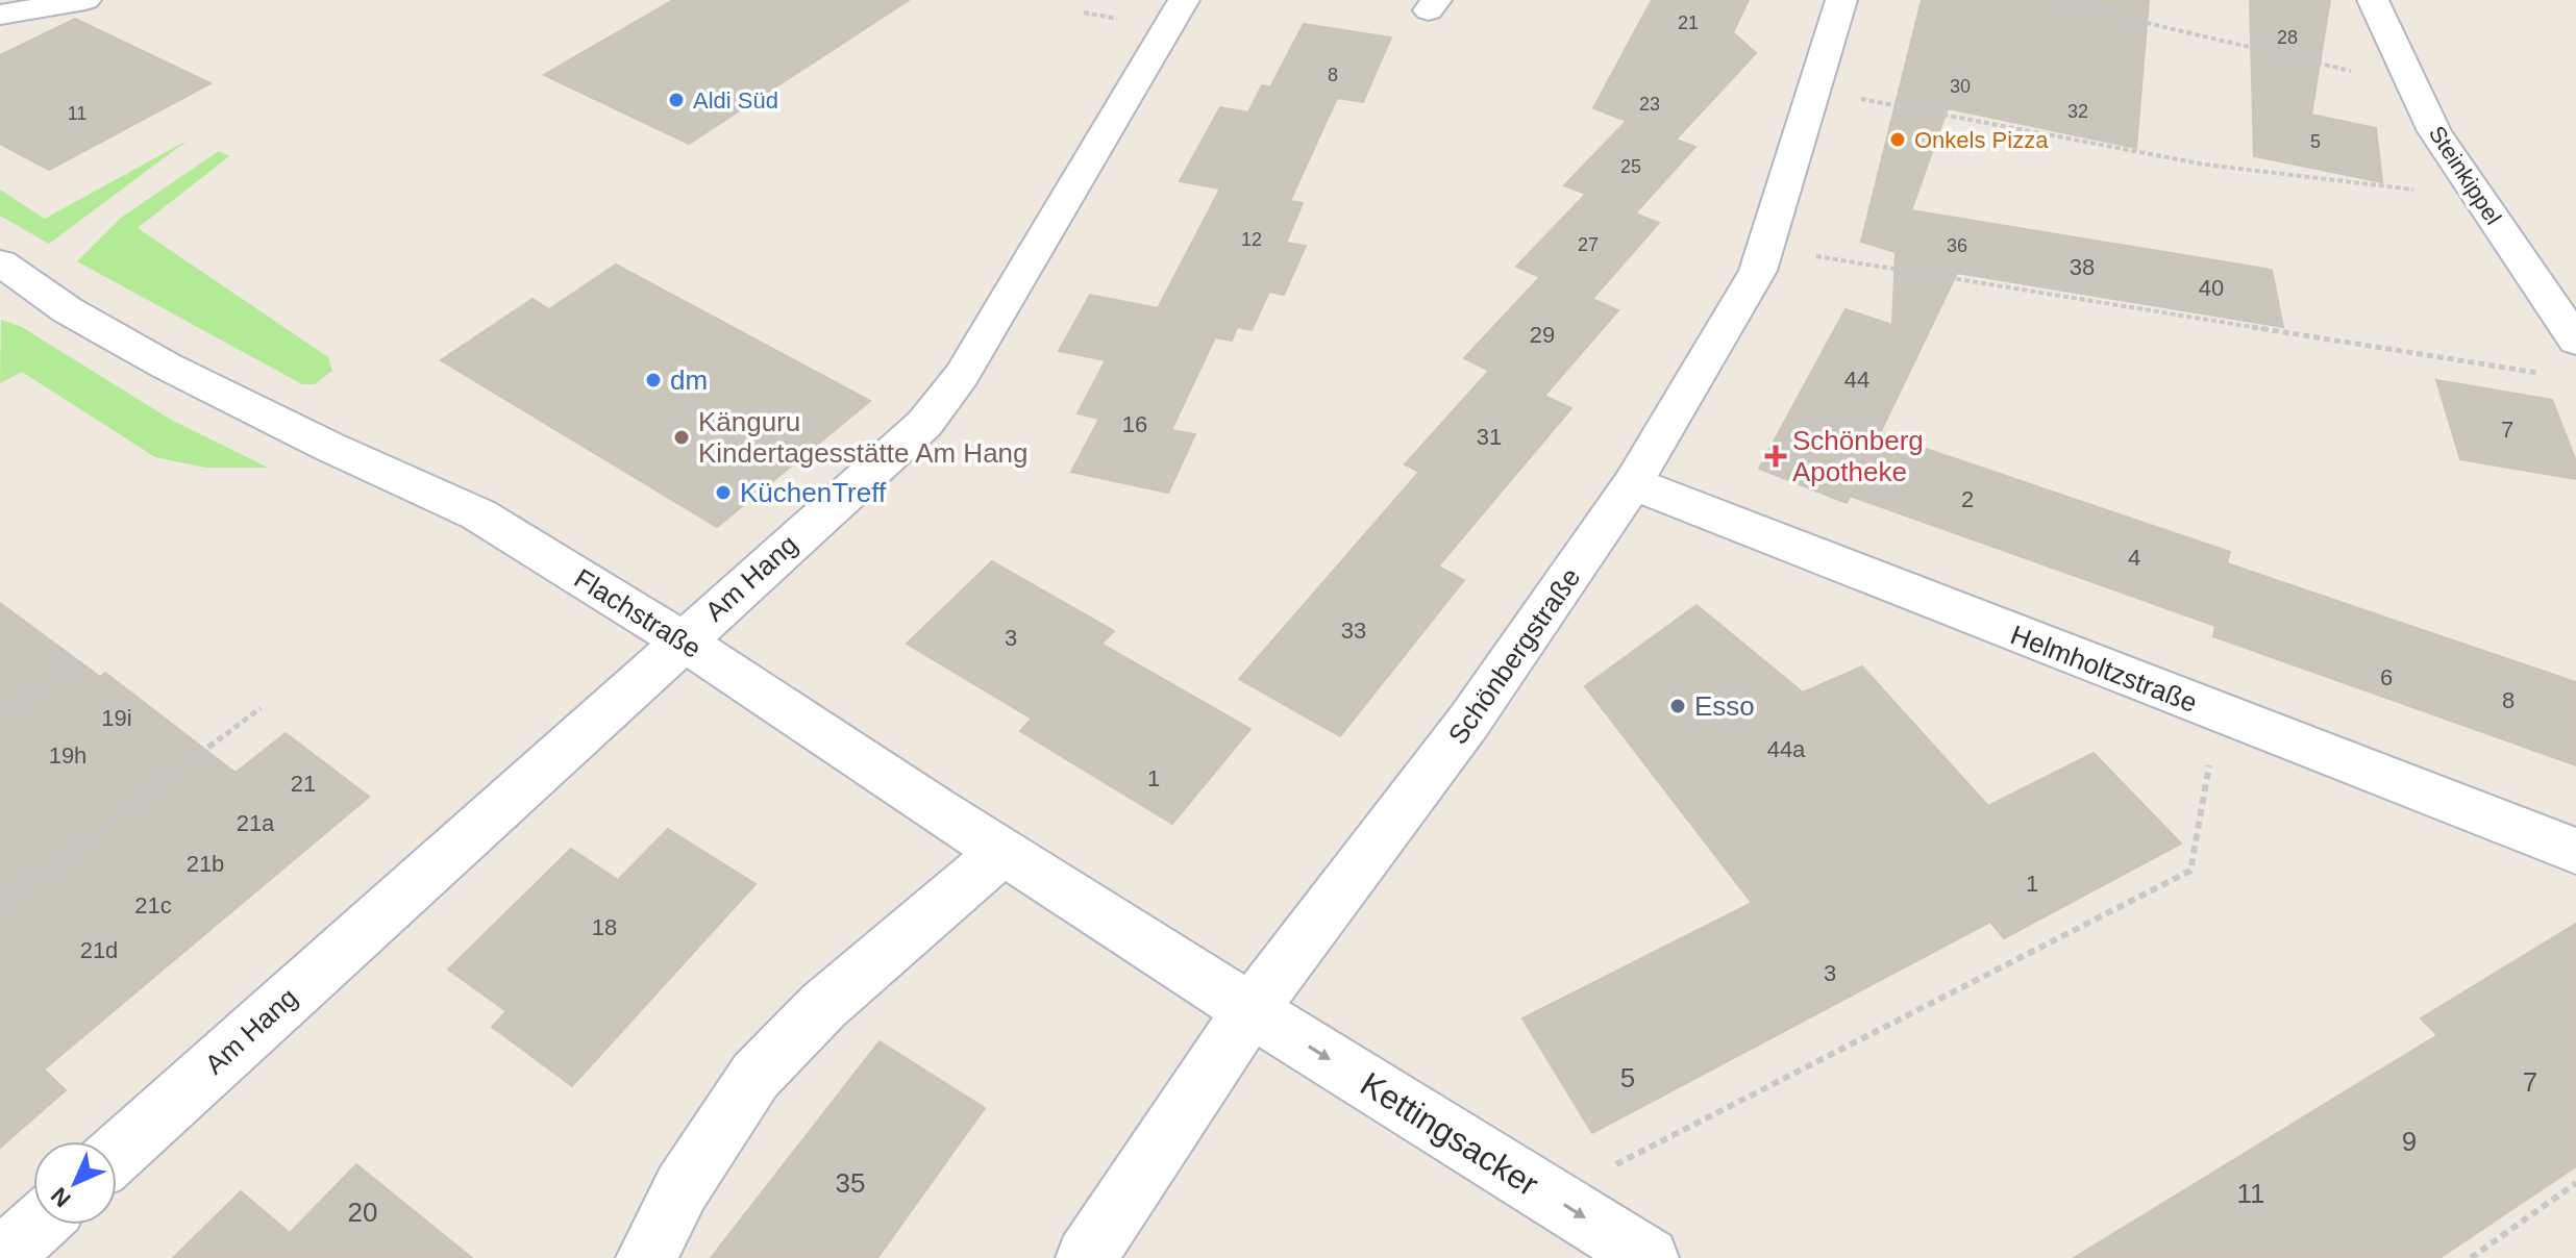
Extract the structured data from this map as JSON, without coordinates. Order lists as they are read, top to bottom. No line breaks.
{"streets":{"street":["Steinkippel","Am Hang","Flachstraße","Schönbergstraße","Helmholtzstraße","Kettingsacker"]},"crossings":[["Am Hang","Flachstraße"],["Flachstraße","Schönbergstraße"],["Flachstraße","Kettingsacker"],["Schönbergstraße","Helmholtzstraße"],["Schönbergstraße","Kettingsacker"]],"one_way":["Kettingsacker"],"places":{"other":["Aldi Süd","Onkels Pizza","dm","Känguru Kindertagesstätte Am Hang","KüchenTreff","Esso"],"health":["Schönberg Apotheke"]},"house_numbers":["21","28","8","30","23","32","11","5","25","12","27","36","38","40","29","44","16","7","31","2","4","33","3","6","8","19i","44a","19h","1","21","21a","21b","1","21c","18","21d","3","5","7","9","35","11","20"],"north":"bottom left"}
